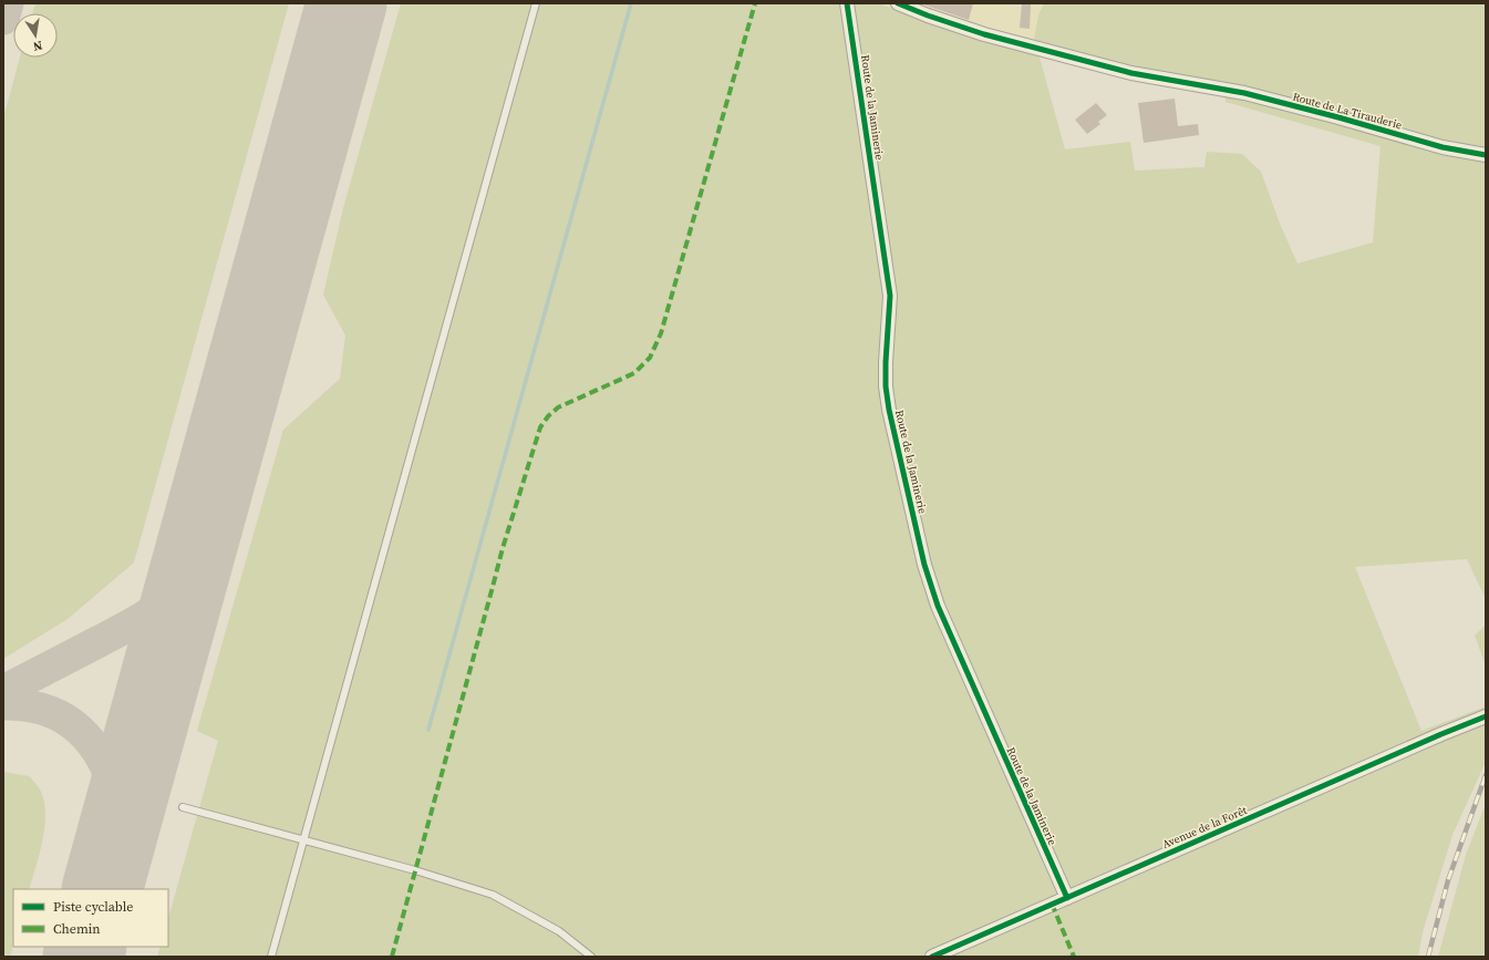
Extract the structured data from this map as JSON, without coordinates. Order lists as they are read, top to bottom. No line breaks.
{"streets":{"street":["Route de la Jaminerie","Route de La Tirauderie","Avenue de la Forêt"]},"crossings":[["Route de la Jaminerie","Avenue de la Forêt"]],"legend":["Piste cyclable","Chemin"],"north":"bottom"}
